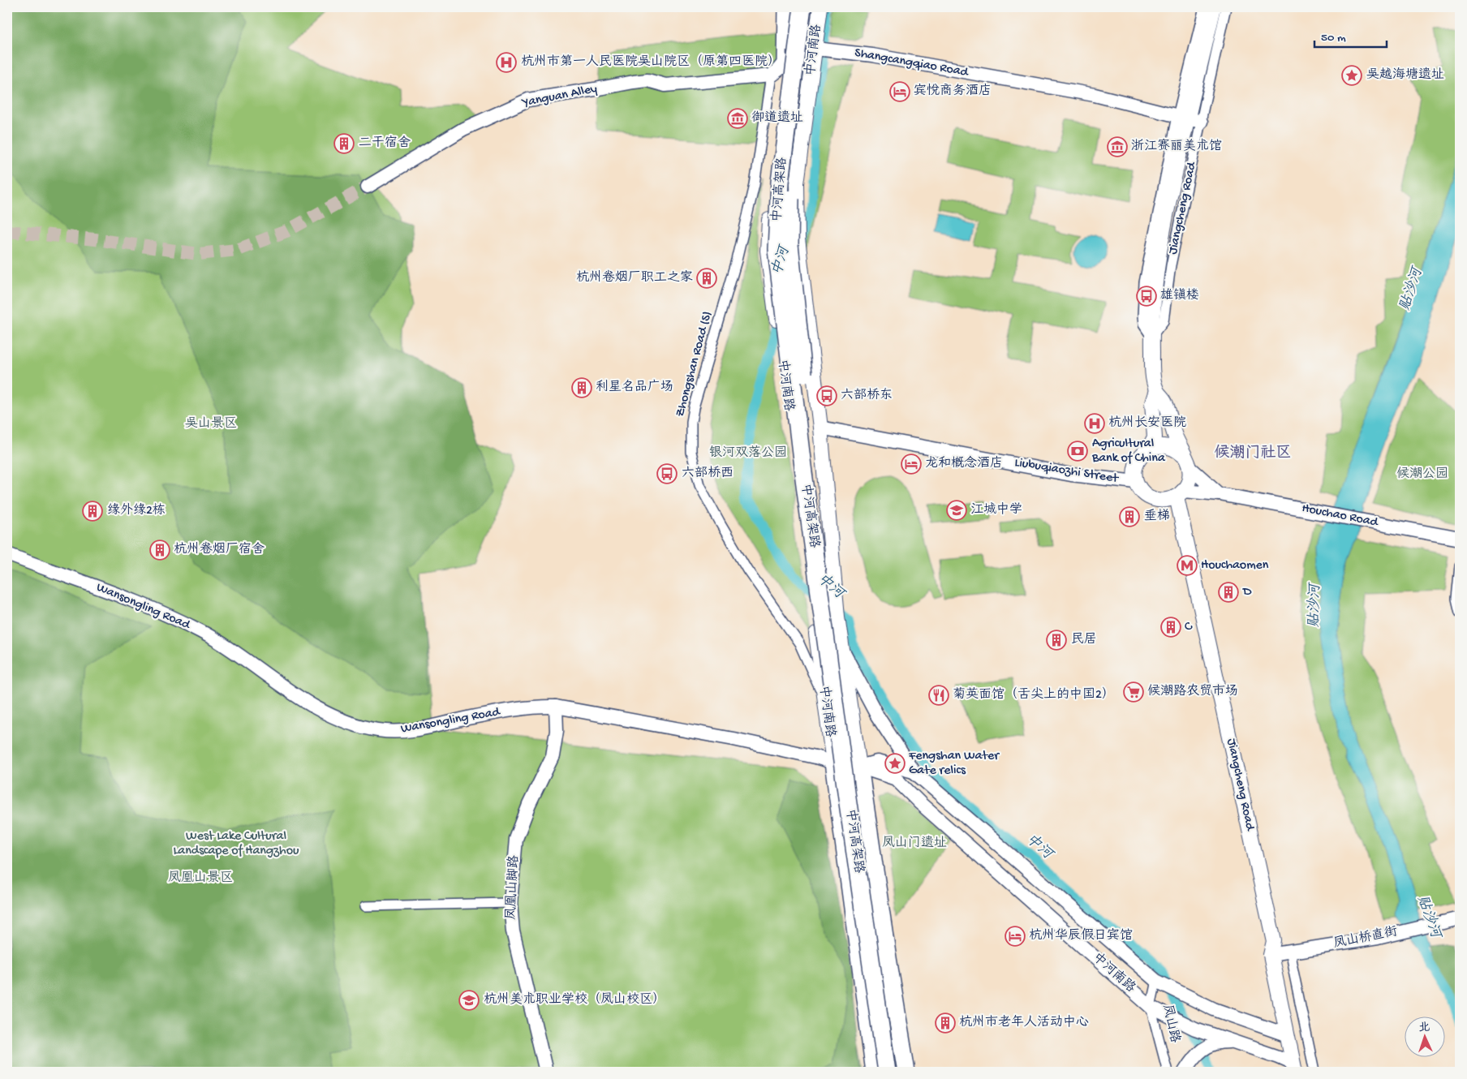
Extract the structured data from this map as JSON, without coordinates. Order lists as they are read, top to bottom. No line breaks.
{"streets":{"highway":["中河高架路"],"main road":["中河南路","Jiangcheng Road"],"street":["Shangcangqiao Road","Yanguan Alley","Zhongshan Road (S)","Liubuqiaozhi Street","Houchao Road","Wansongling Road","凤凰山脚路","凤山桥直街","凤山路"]},"crossings":[["中河南路","Shangcangqiao Road"],["中河南路","Jiangcheng Road"],["中河南路","Zhongshan Road (S)"],["中河南路","Liubuqiaozhi Street"],["中河南路","Wansongling Road"],["中河南路","凤山路"],["Shangcangqiao Road","Yanguan Alley"],["Shangcangqiao Road","Jiangcheng Road"],["Shangcangqiao Road","Zhongshan Road (S)"],["Yanguan Alley","Zhongshan Road (S)"],["Jiangcheng Road","Liubuqiaozhi Street"],["Jiangcheng Road","Houchao Road"],["Jiangcheng Road","凤山桥直街"],["Liubuqiaozhi Street","Houchao Road"],["Wansongling Road","凤凰山脚路"]],"districts":["候潮门社区"],"water":["中河","贴沙河"],"parks":["吴山景区","银河双落公园","候潮公园","West Lake Cultural Landscape of Hangzhou","凤山门遗址","凤凰山景区"],"places":{"hospital":["杭州市第一人民医院吴山院区（原第四医院）","杭州长安医院"],"place":["吴越海塘遗址","Fengshan Water Gate relics"],"hotel":["宾悦商务酒店","龙和概念酒店","杭州华辰假日宾馆"],"museum":["御道遗址","浙江赛丽美术馆"],"building":["二干宿舍","杭州卷烟厂职工之家","利星名品广场","缘外缘2栋","垂梯","杭州卷烟厂宿舍","D","C","民居","杭州市老年人活动中心"],"bus stop":["雄镇楼","六部桥东","六部桥西"],"bank":["Agricultural Bank of China"],"school or university":["江城中学","杭州美术职业学校（凤山校区）"],"metro station":["Houchaomen"],"supermarket":["候潮路农贸市场"],"restaurant":["菊英面馆（舌尖上的中国2）"]},"scale_bar":"50 m","north":"top"}
